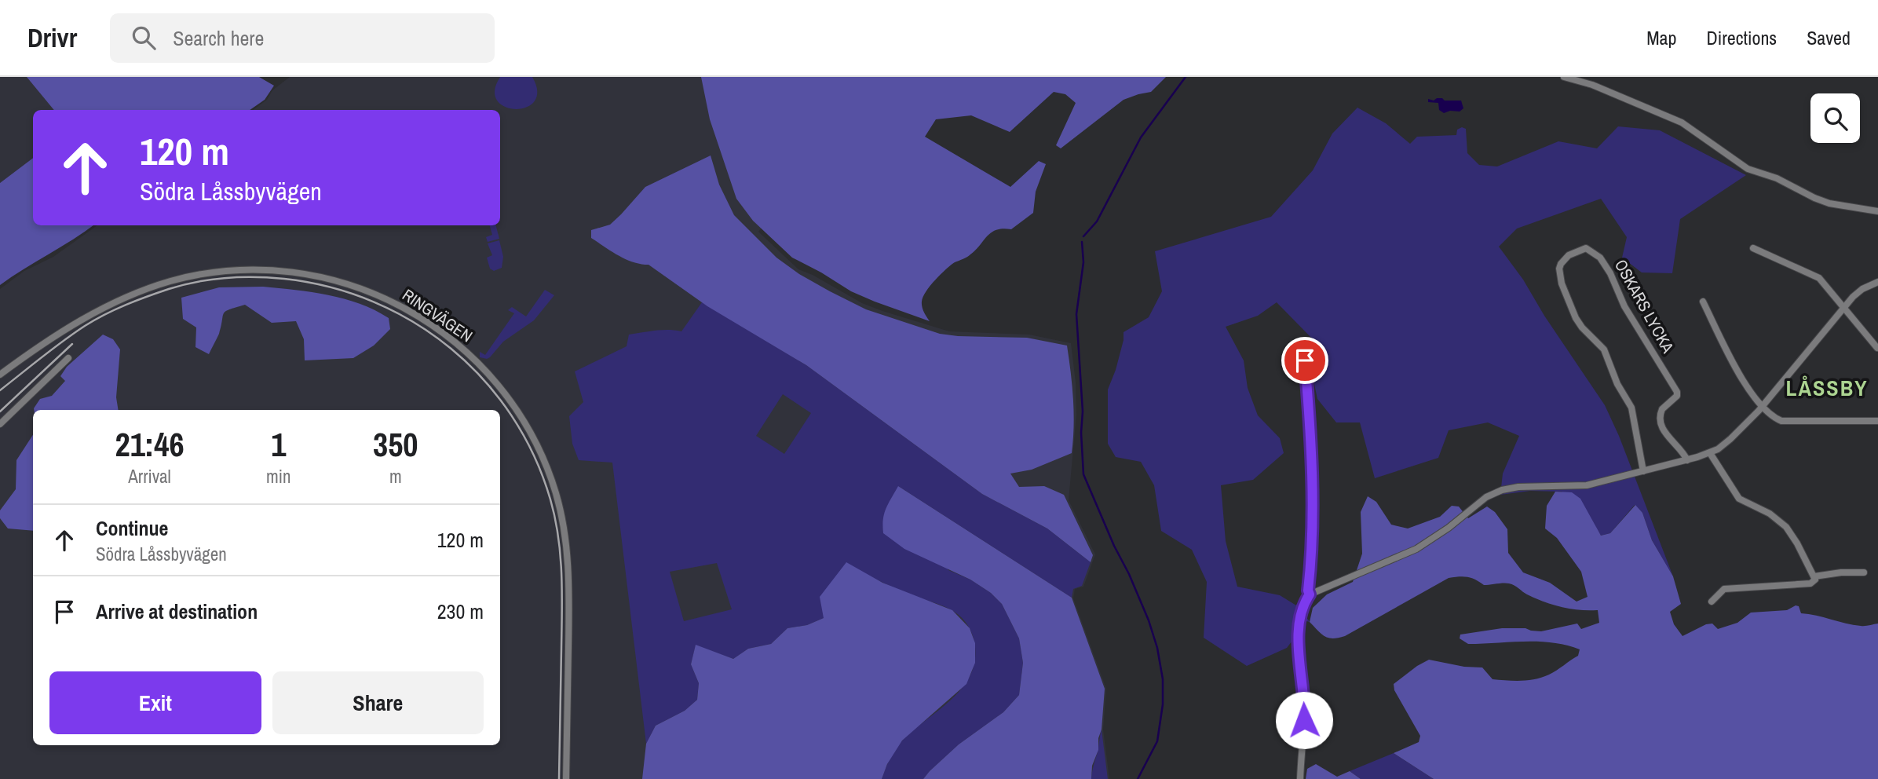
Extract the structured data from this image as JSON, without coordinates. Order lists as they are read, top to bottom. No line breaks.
{"streets":{"street":["OSKARS LYCKA","RINGVÄGEN"]},"districts":["LÅSSBY"],"page":{"header":"Drivr","search":"Search here","nav":["Map","Directions","Saved"],"turn":["120 m","Södra Låssbyvägen"],"eta":["21:46","Arrival","1","min","350","m"],"list":[{"name":"Continue","note":"Södra Låssbyvägen","value":"120 m"},{"name":"Arrive at destination","value":"230 m"}],"buttons":["Exit","Share"]}}
